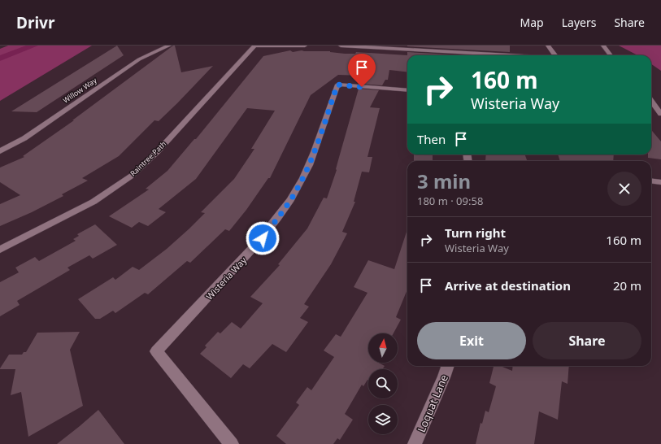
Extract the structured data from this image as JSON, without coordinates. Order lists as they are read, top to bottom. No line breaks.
{"streets":{"street":["Willow Way","Raintree Path","Wisteria Way","Loquat Lane"]},"north":"top","page":{"header":"Drivr","nav":["Map","Layers","Share"],"turn":["160 m","Wisteria Way"],"then":"Then","heading":["3 min","180 m · 09:58"],"list":[{"name":"Turn right","note":"Wisteria Way","value":"160 m"},{"name":"Arrive at destination","value":"20 m"}],"buttons":["Exit","Share"]}}
